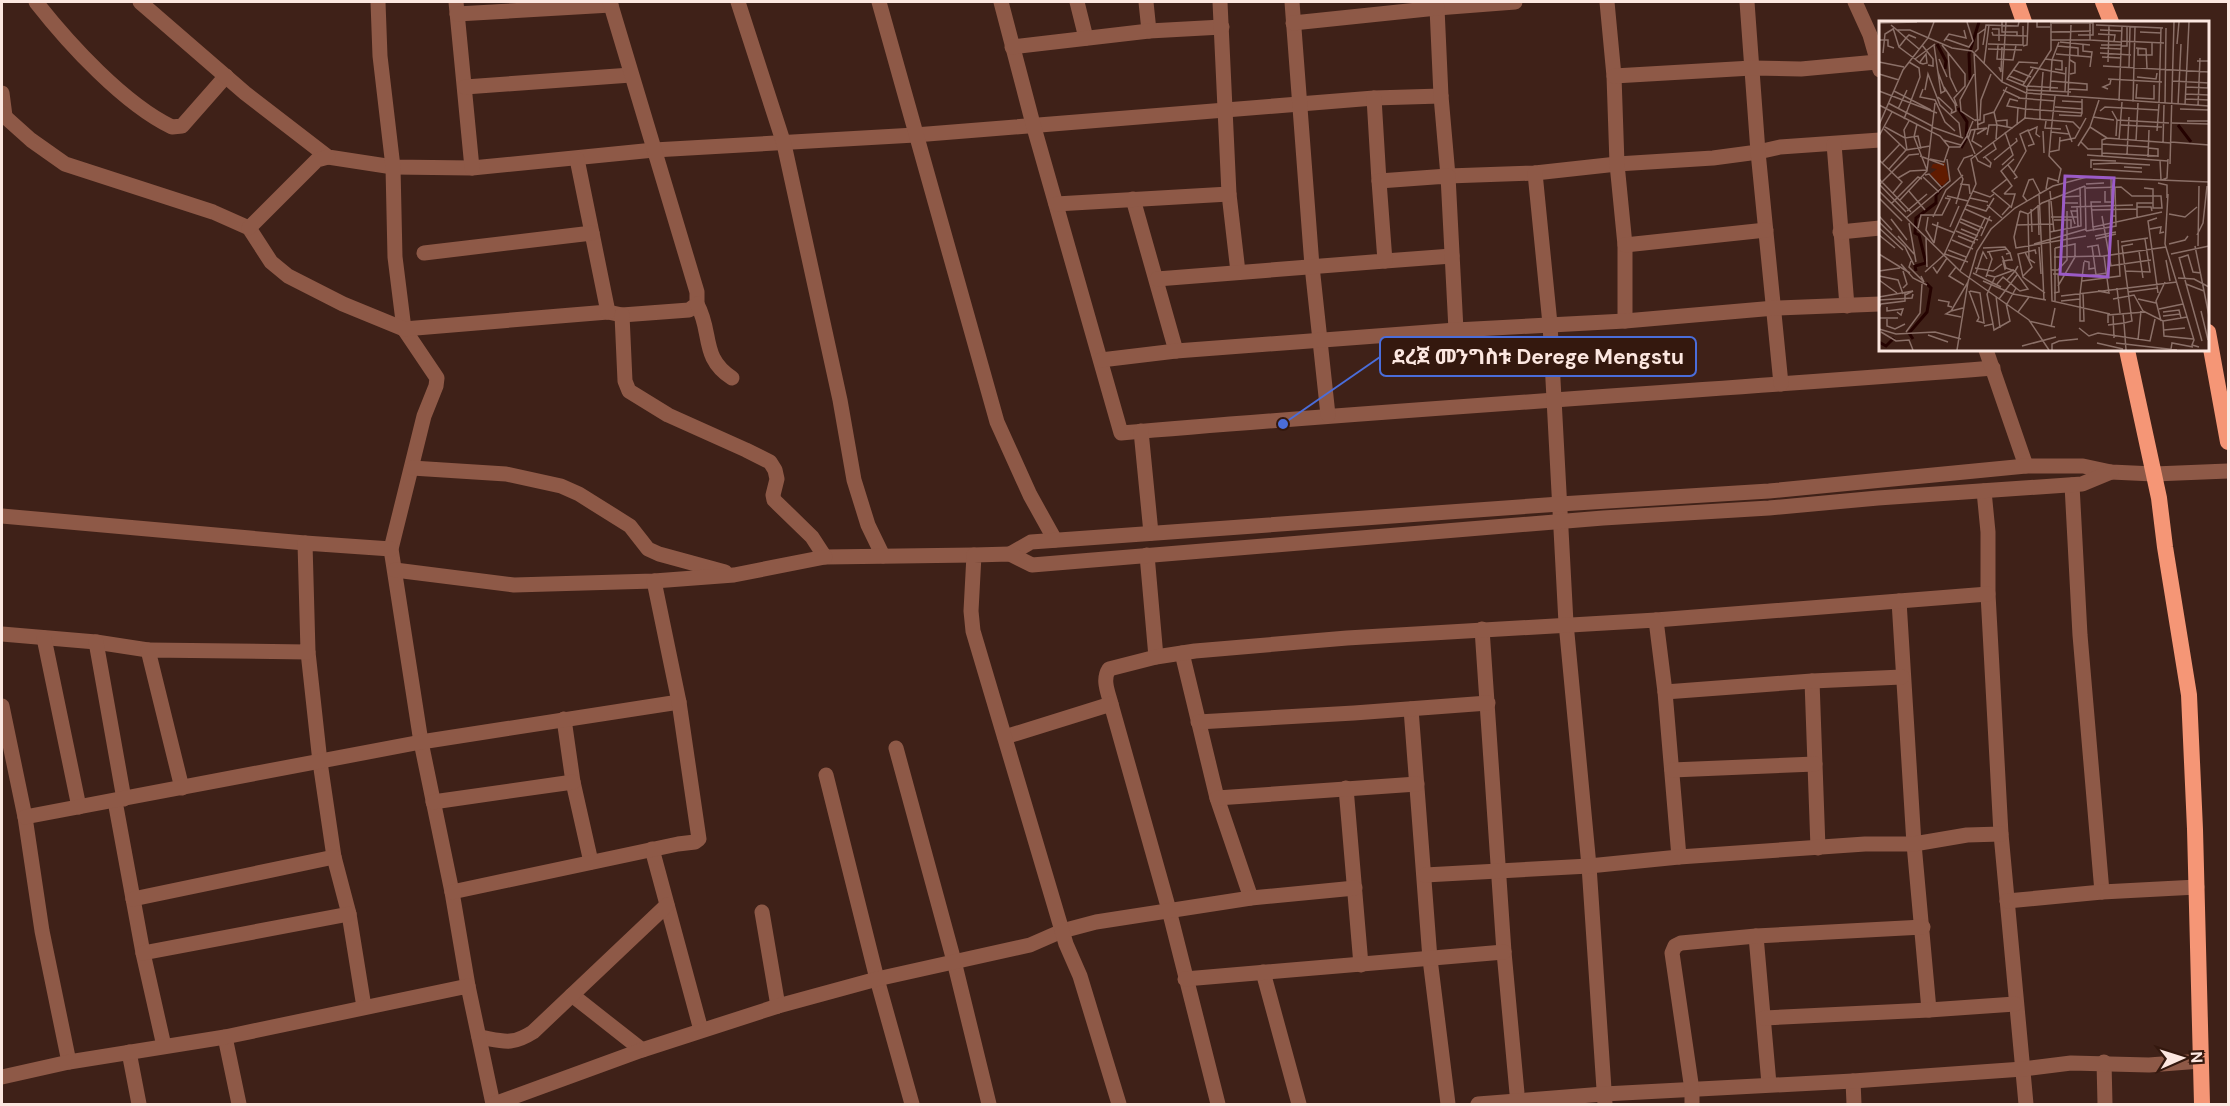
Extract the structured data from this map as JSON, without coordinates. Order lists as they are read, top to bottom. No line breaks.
{"places":["ደረጀ መንግስቱ Derege Mengstu"],"north":"right"}
